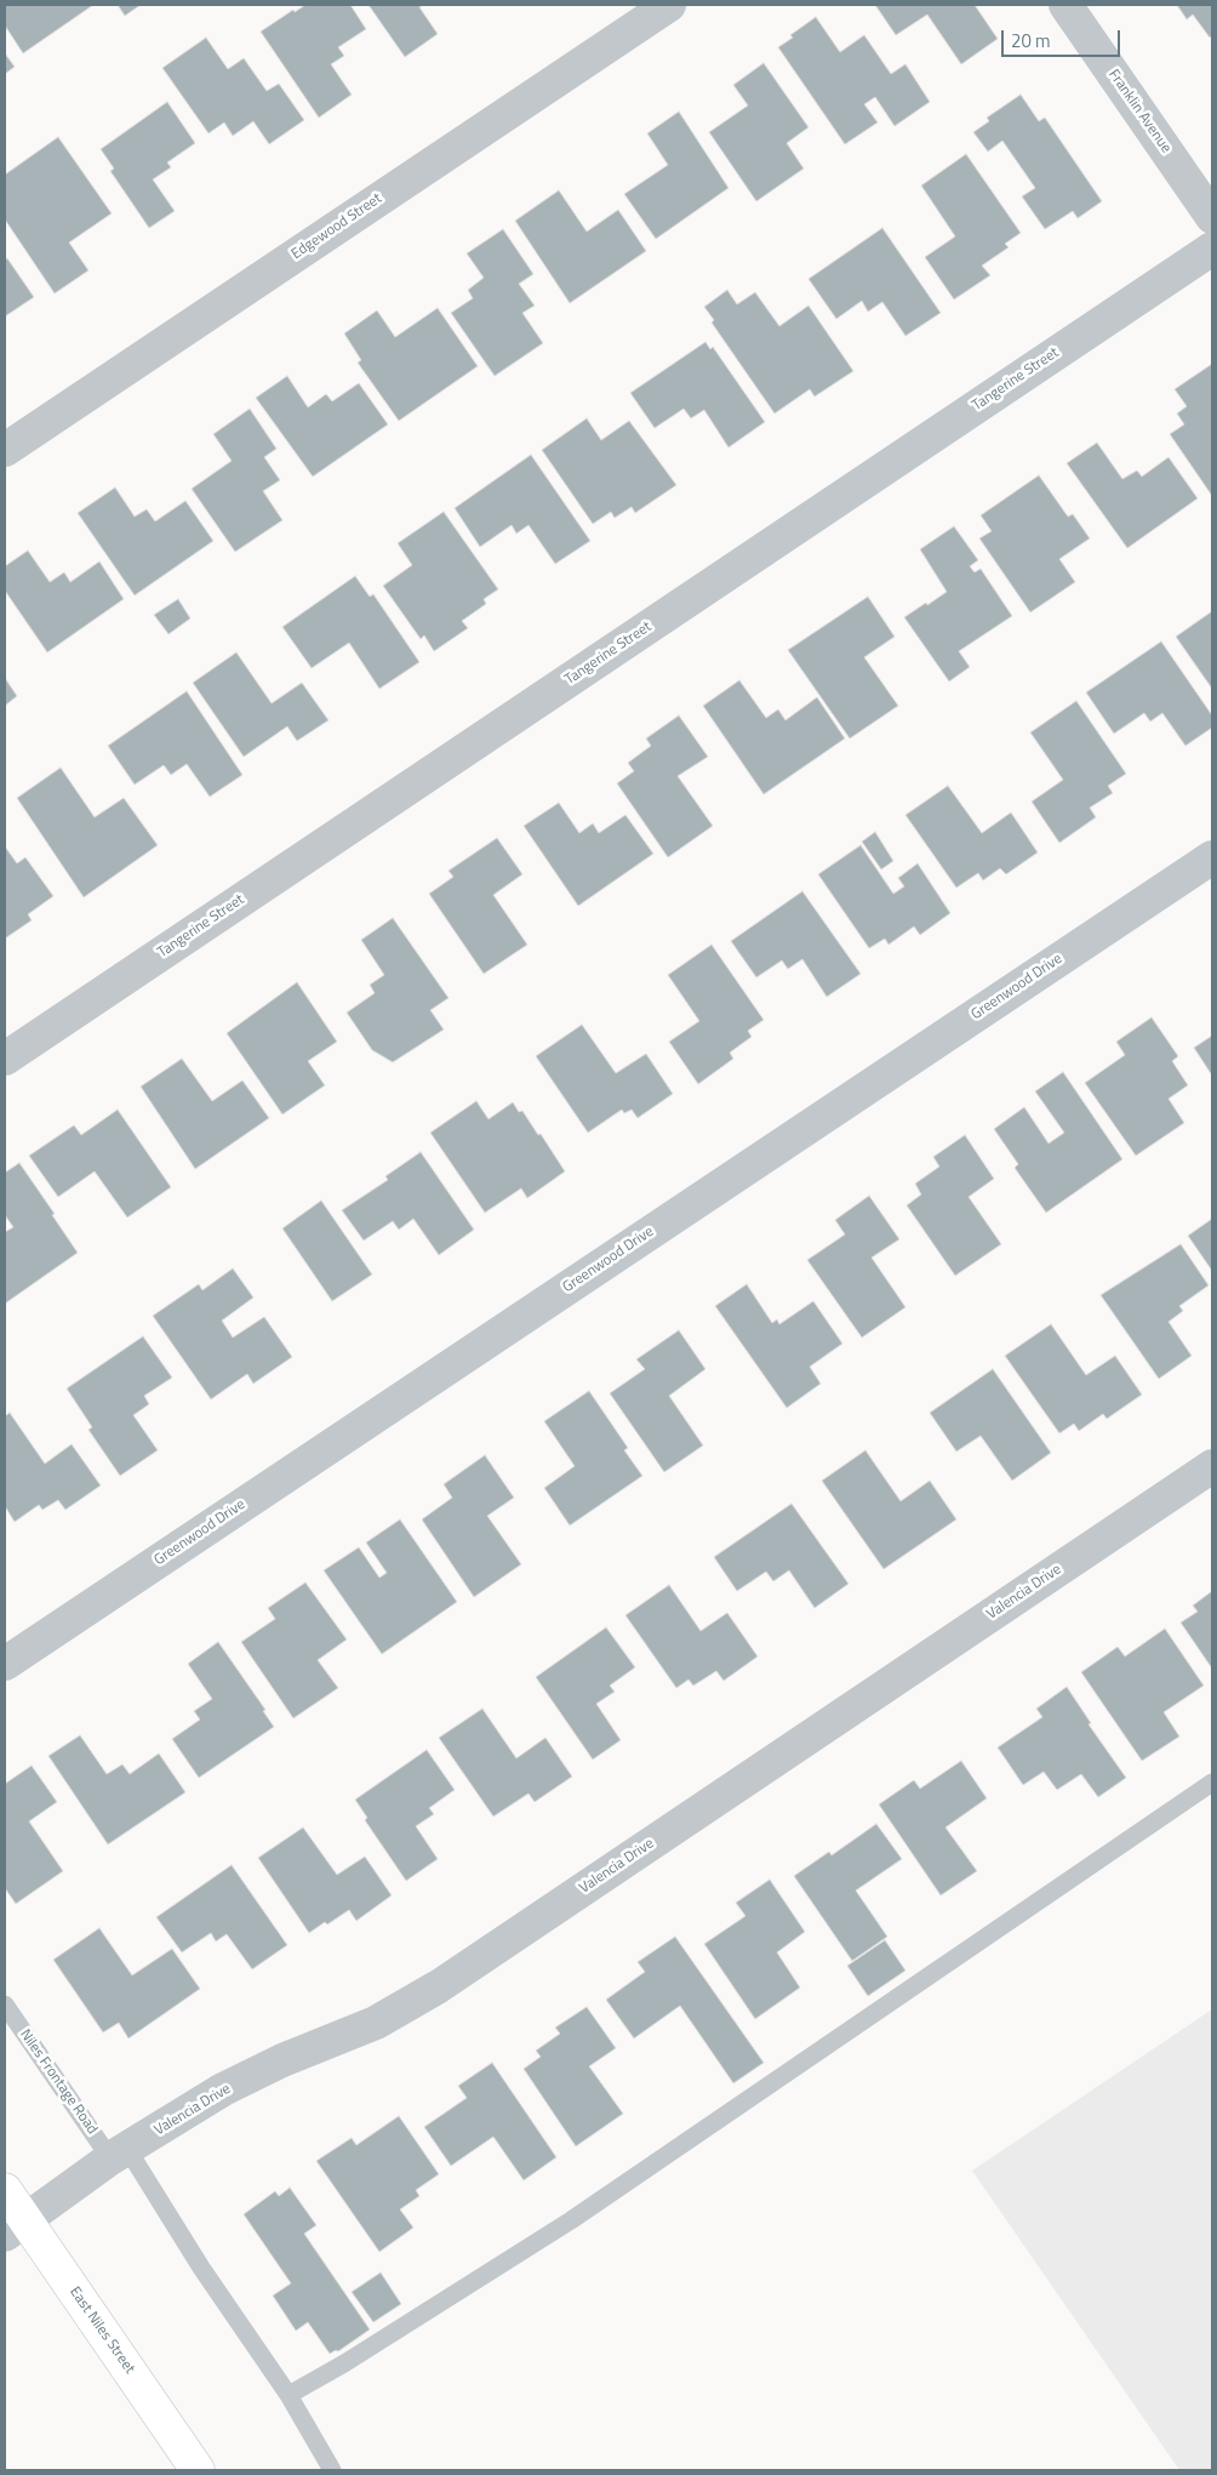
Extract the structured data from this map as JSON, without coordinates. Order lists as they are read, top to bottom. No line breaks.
{"streets":{"main road":["East Niles Street"],"street":["Franklin Avenue","Edgewood Street","Tangerine Street","Greenwood Drive","Valencia Drive"],"lane":["Niles Frontage Road"]},"crossings":[["Valencia Drive","Niles Frontage Road"],["Valencia Drive","East Niles Street"]],"scale_bar":"20 m"}
